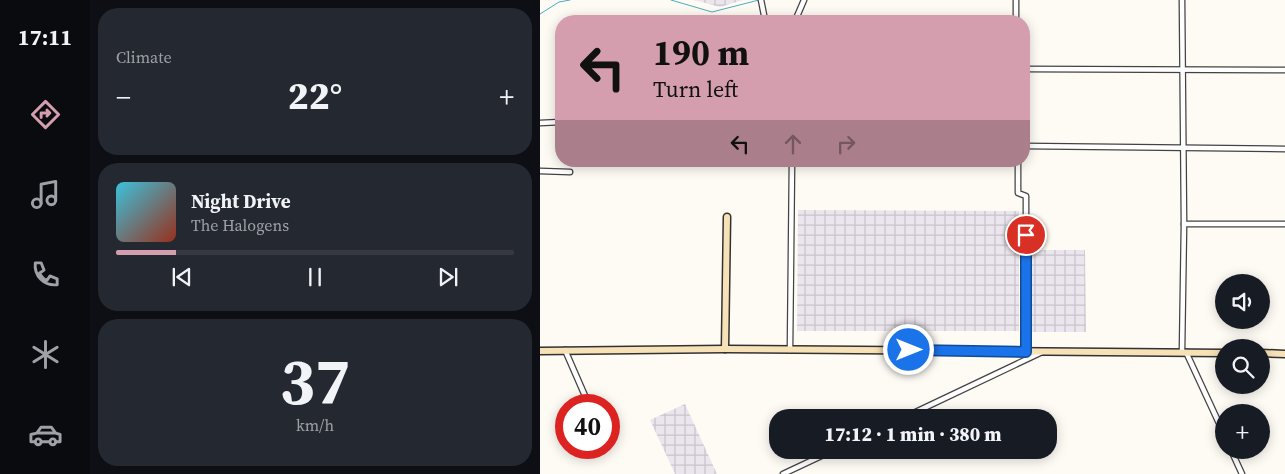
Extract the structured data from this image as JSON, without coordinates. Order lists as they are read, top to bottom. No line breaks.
{"page":{"tabs":"17:11","tile":["Climate",["37","km/h"]],"turn":["190 m","Turn left"],"heat":["−","22°","+"],"song":["Night Drive","The Halogens"],"map_buttons":"+","limit":"40","trip":"17:12 · 1 min · 380 m"}}
